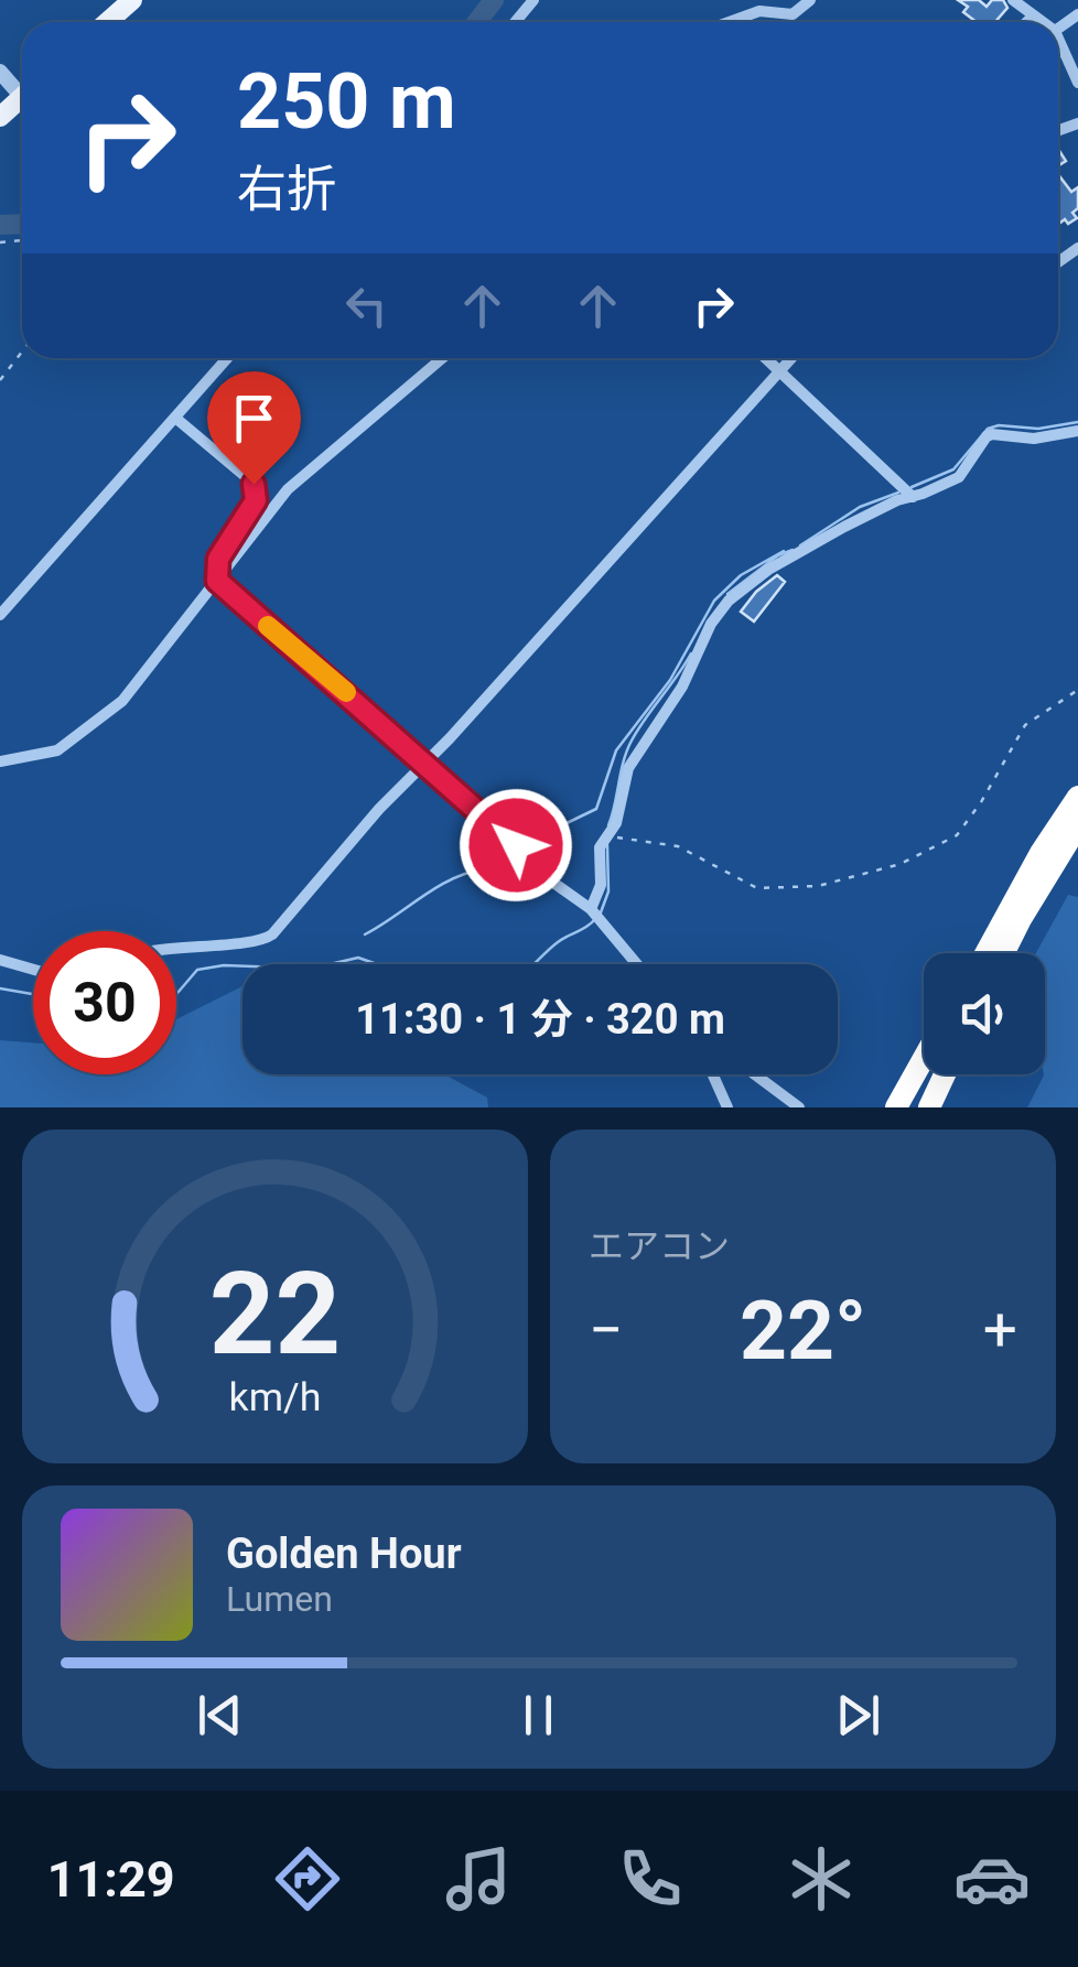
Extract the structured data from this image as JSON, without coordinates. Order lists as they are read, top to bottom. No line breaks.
{"page":{"turn":["250 m","右折"],"limit":"30","trip":"11:30 · 1 分 · 320 m","tile":"エアコン","heat":["−","22°","+"],"song":["Golden Hour","Lumen"],"tabs":"11:29","gauge":["22","km/h"]}}
